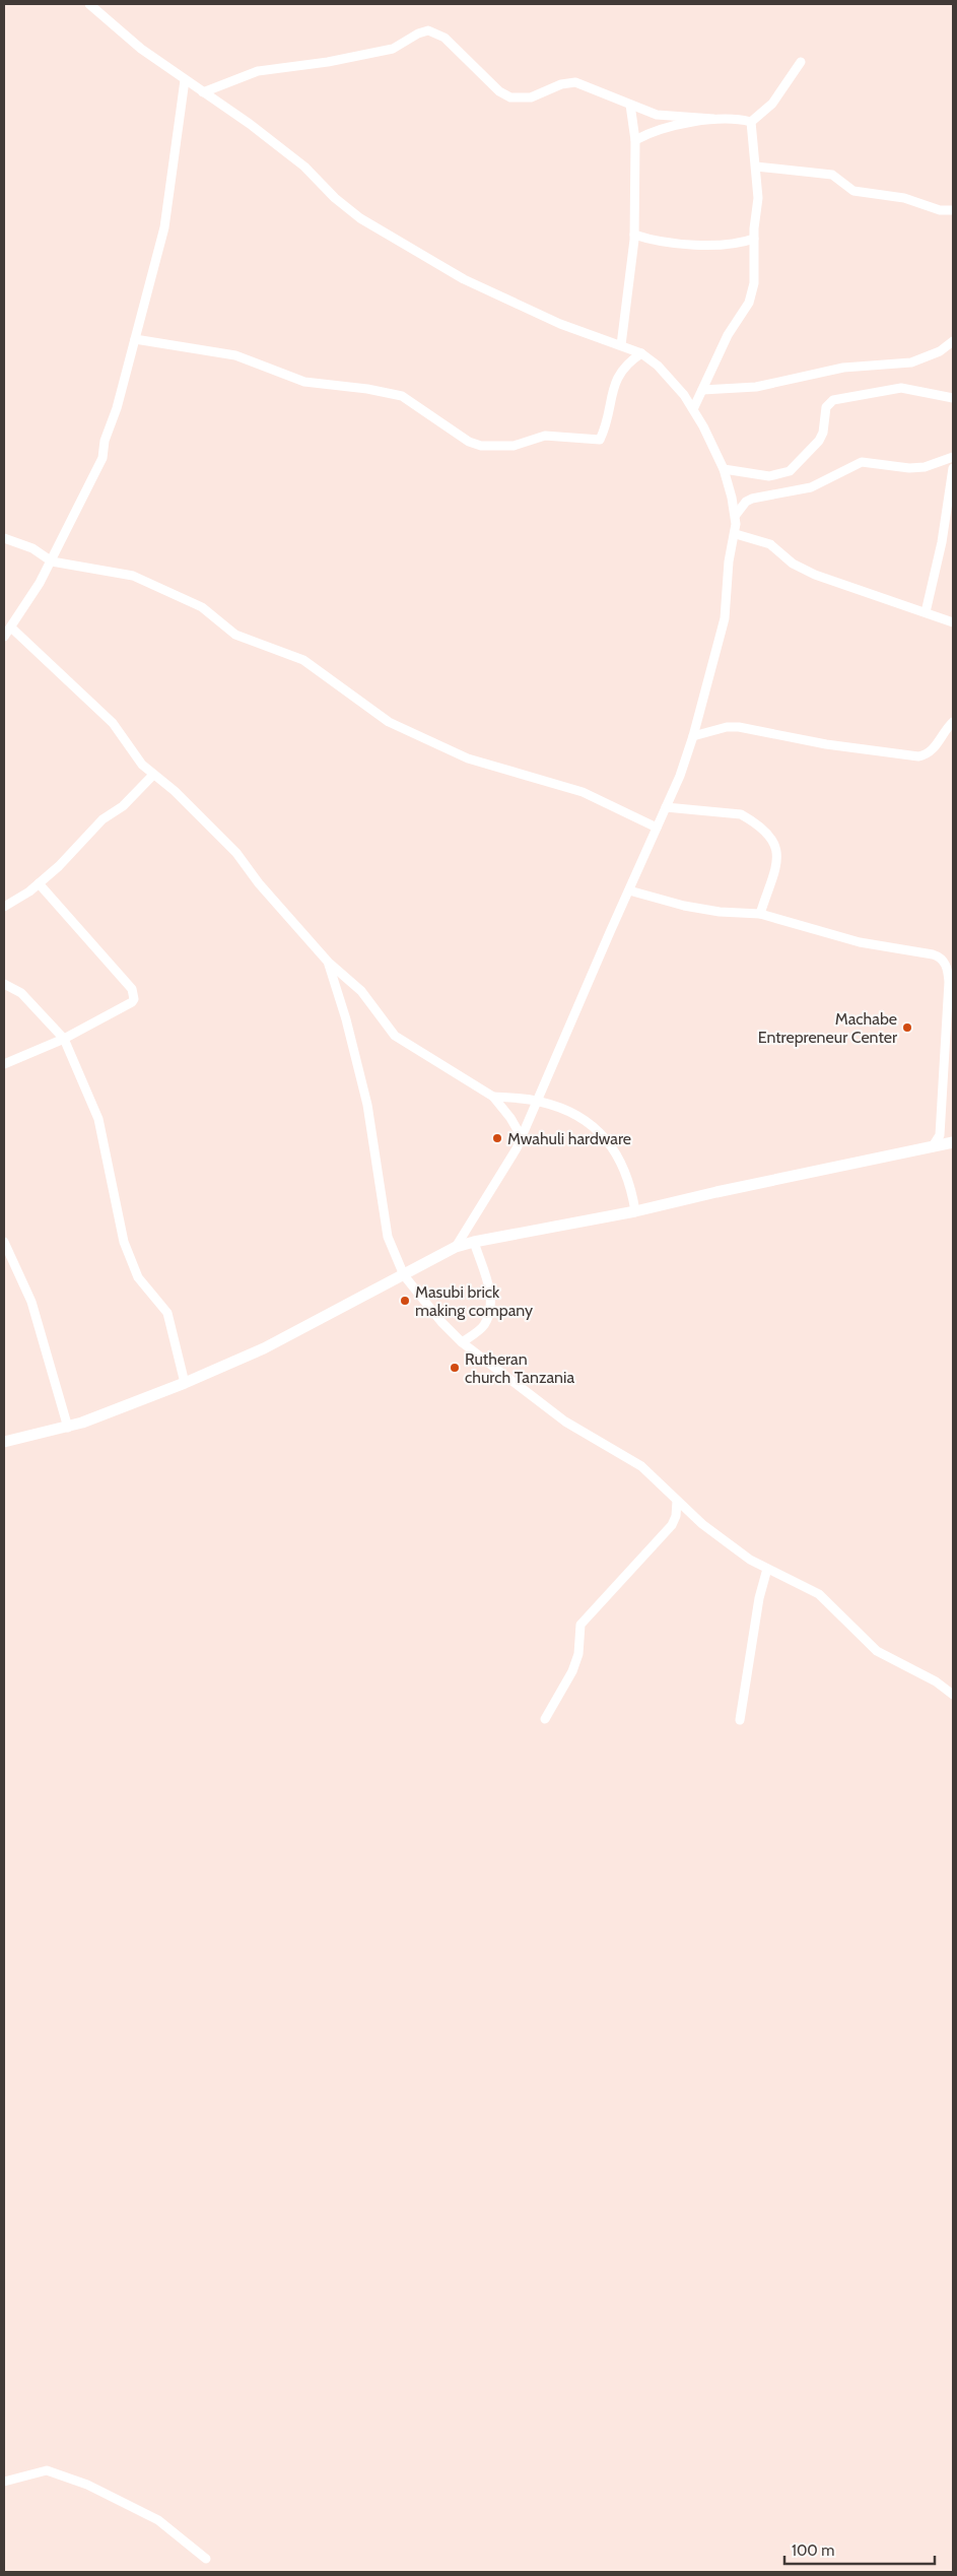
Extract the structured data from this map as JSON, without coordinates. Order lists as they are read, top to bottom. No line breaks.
{"places":["Machabe Entrepreneur Center","Mwahuli hardware","Masubi brick making company","Rutheran church Tanzania"],"scale_bar":"100 m"}
